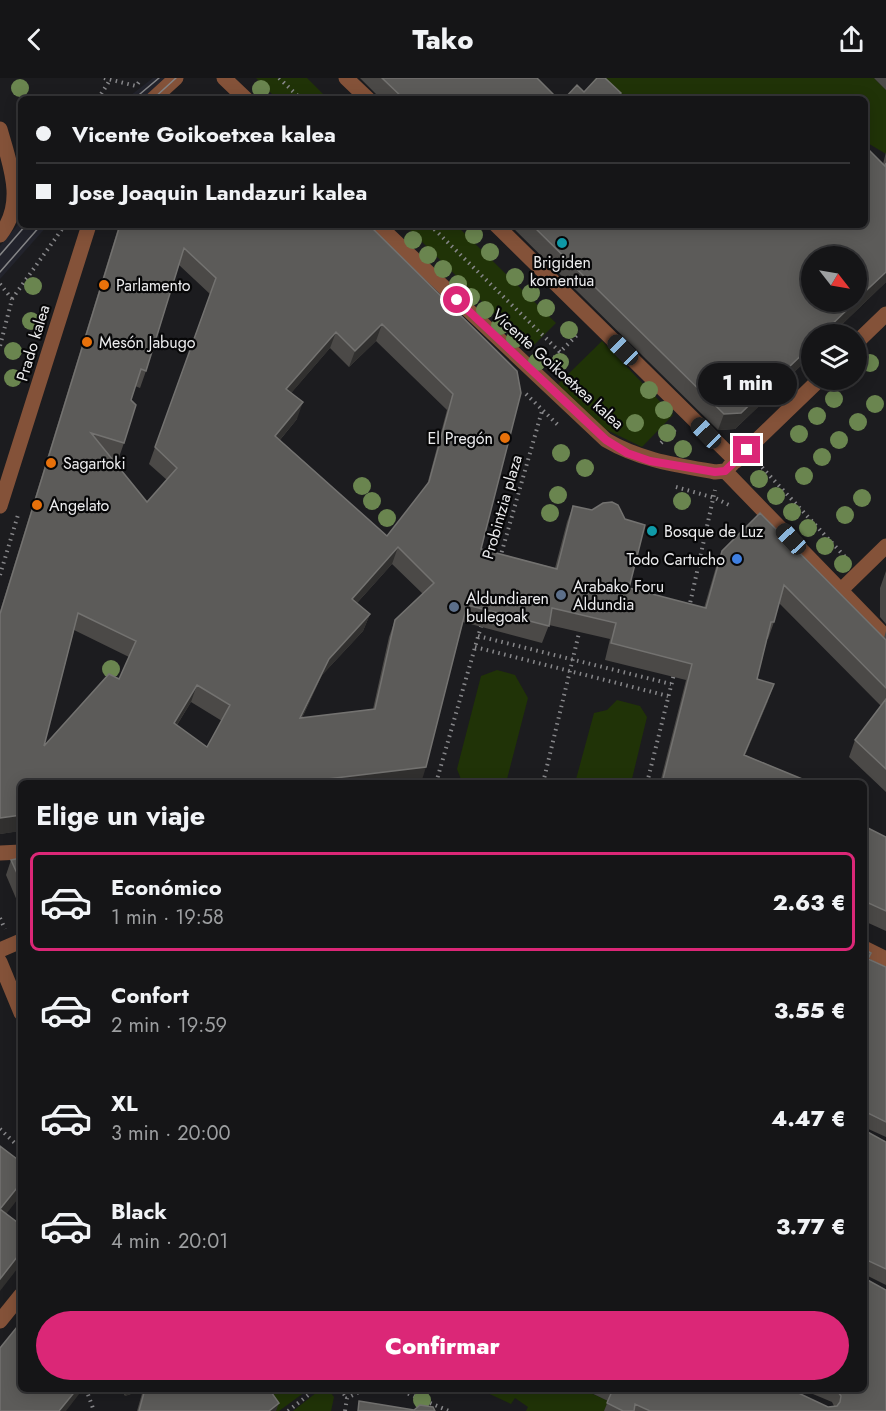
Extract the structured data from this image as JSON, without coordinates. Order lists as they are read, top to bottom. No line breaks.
{"streets":{"street":["Prado kalea","Vicente Goikoetxea kalea"],"path":["Probintzia plaza"]},"places":["Brigiden komentua","Parlamento","Mesón Jabugo","El Pregón","Sagartoki","Angelato","Bosque de Luz","Todo Cartucho","Arabako Foru Aldundia","Aldundiaren bulegoak"],"north":"bottom right","page":{"header":"Tako","banner":["Vicente Goikoetxea kalea","Jose Joaquin Landazuri kalea"],"bubble":"1 min","heading":"Elige un viaje","list":[{"name":"Económico","note":"1 min · 19:58","value":"2.63 €"},{"name":"Confort","note":"2 min · 19:59","value":"3.55 €"},{"name":"XL","note":"3 min · 20:00","value":"4.47 €"},{"name":"Black","note":"4 min · 20:01","value":"3.77 €"}],"buttons":"Confirmar"}}
